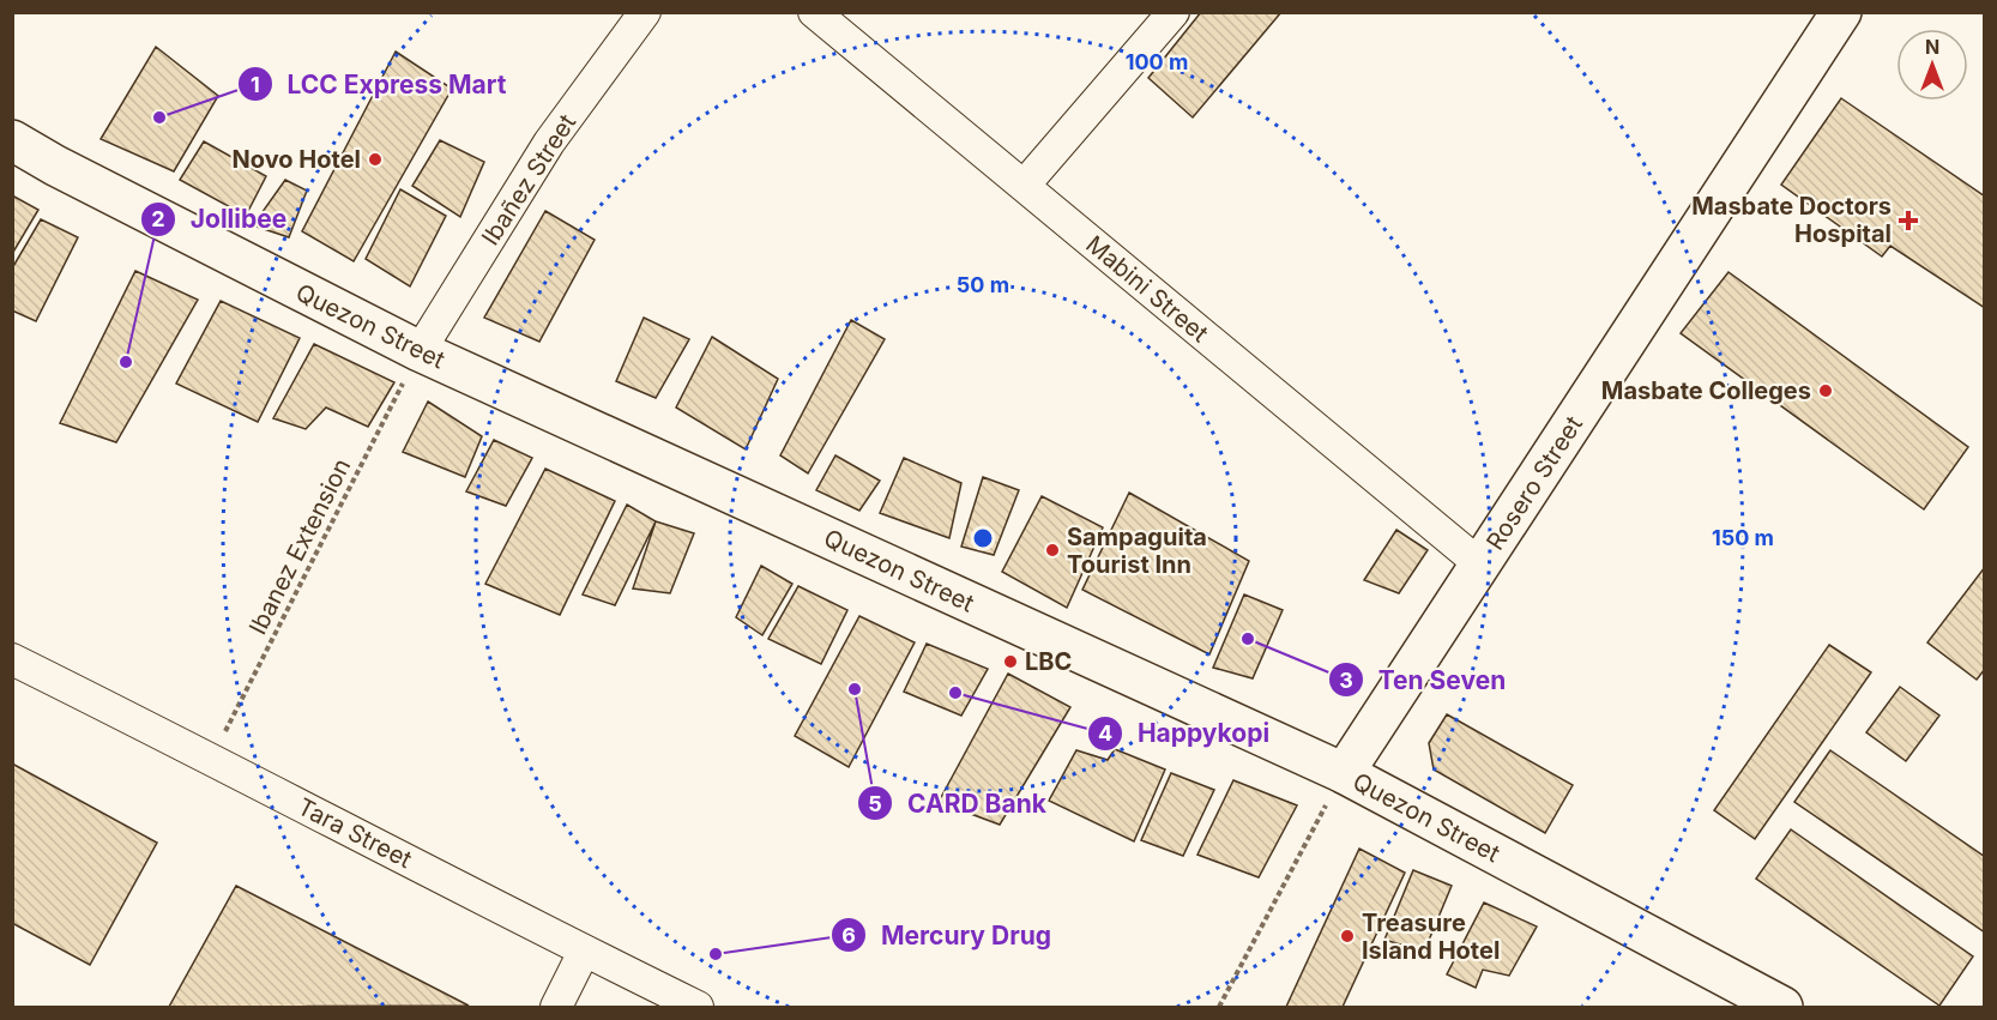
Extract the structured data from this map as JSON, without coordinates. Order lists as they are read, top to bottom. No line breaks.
{"streets":{"main road":["Quezon Street","Rosero Street"],"street":["Ibañez Street","Mabini Street","Tara Street"],"path":["Ibanez Extension"]},"crossings":[["Ibañez Street","Quezon Street"],["Ibañez Street","Ibanez Extension"],["Mabini Street","Rosero Street"],["Quezon Street","Rosero Street"],["Quezon Street","Ibanez Extension"],["Ibanez Extension","Tara Street"]],"places":{"other":["LCC Express Mart","Novo Hotel","Jollibee","Masbate Colleges","Sampaguita Tourist Inn","Ten Seven","LBC","CARD Bank","Happykopi","Treasure Island Hotel","Mercury Drug"],"health":["Masbate Doctors Hospital"]},"north":"top","rings":["100 m","50 m","150 m"]}
